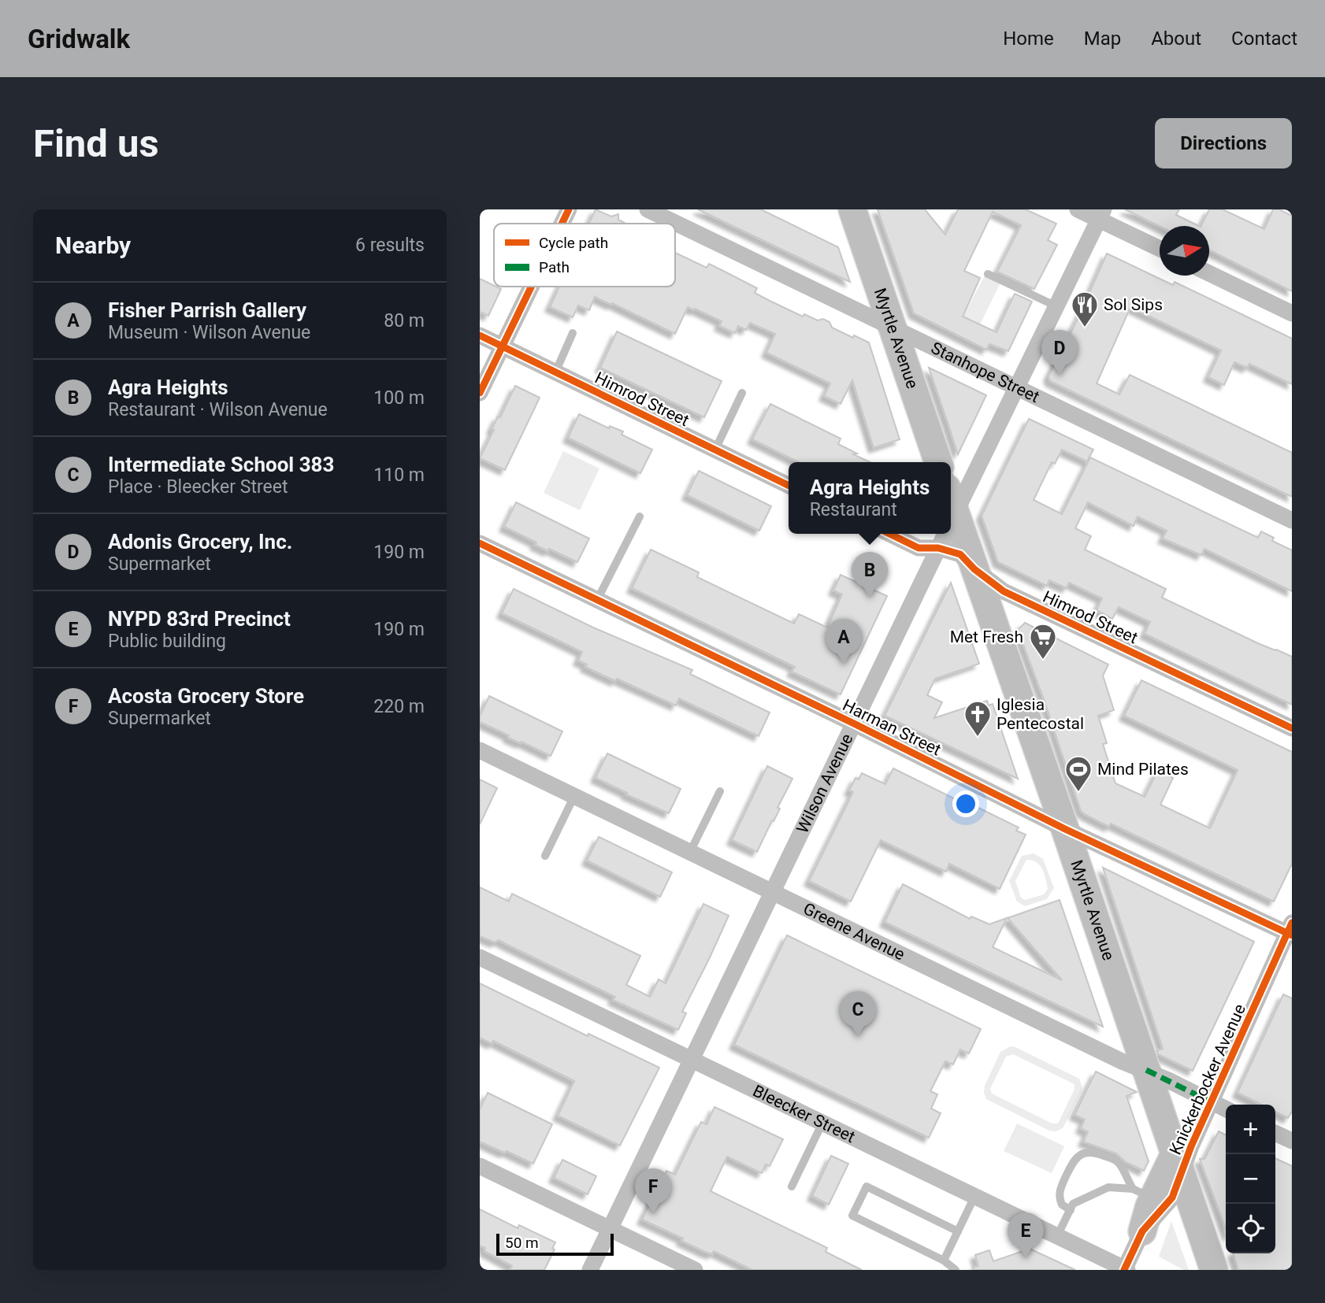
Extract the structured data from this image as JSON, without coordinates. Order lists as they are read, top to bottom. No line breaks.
{"streets":{"main road":["Myrtle Avenue"],"street":["Stanhope Street","Himrod Street","Harman Street","Wilson Avenue","Greene Avenue","Knickerbocker Avenue","Bleecker Street"]},"crossings":[["Myrtle Avenue","Stanhope Street"],["Myrtle Avenue","Himrod Street"],["Myrtle Avenue","Harman Street"],["Myrtle Avenue","Wilson Avenue"],["Myrtle Avenue","Greene Avenue"],["Myrtle Avenue","Knickerbocker Avenue"],["Stanhope Street","Wilson Avenue"],["Himrod Street","Wilson Avenue"],["Harman Street","Wilson Avenue"],["Harman Street","Knickerbocker Avenue"],["Wilson Avenue","Greene Avenue"],["Wilson Avenue","Bleecker Street"],["Greene Avenue","Knickerbocker Avenue"],["Knickerbocker Avenue","Bleecker Street"]],"places":{"restaurant":["Sol Sips"],"supermarket":["Met Fresh"],"church":["Iglesia Pentecostal"],"sports":["Mind Pilates"]},"legend":["Cycle path","Path"],"scale_bar":"50 m","north":"right","page":{"header":"Gridwalk","nav":["Home","Map","About","Contact"],"buttons":"Directions","title":"Find us","heading":["Nearby","6 results"],"list":[{"mark":"A","name":"Fisher Parrish Gallery","note":"Museum · Wilson Avenue","value":"80 m"},{"mark":"B","name":"Agra Heights","note":"Restaurant · Wilson Avenue","value":"100 m"},{"mark":"C","name":"Intermediate School 383","note":"Place · Bleecker Street","value":"110 m"},{"mark":"D","name":"Adonis Grocery, Inc.","note":"Supermarket","value":"190 m"},{"mark":"E","name":"NYPD 83rd Precinct","note":"Public building","value":"190 m"},{"mark":"F","name":"Acosta Grocery Store","note":"Supermarket","value":"220 m"}],"pins":["D","B","A","C","F","E"],"popup":["Agra Heights","Restaurant"],"map_buttons":["+","−"],"scale":"50 m"}}
